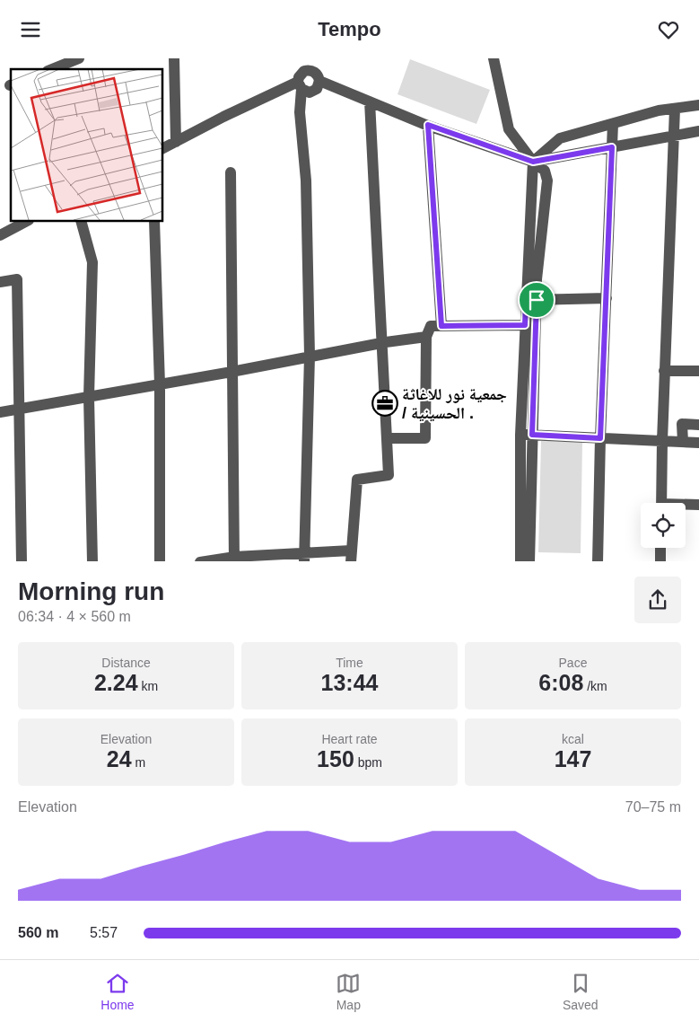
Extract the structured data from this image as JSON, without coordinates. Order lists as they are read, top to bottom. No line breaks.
{"places":{"office":["جمعية نور للاغاثة / الحسينية ."]},"page":{"header":"Tempo","heading":["Morning run","06:34 · 4 × 560 m"],"stats":[["Distance","2.24 km"],["Time","13:44"],["Pace","6:08 /km"],["Elevation","24 m"],["Heart rate","150 bpm"],["kcal","147"]],"chart":["Elevation","70–75 m"],"list":[{"name":"560 m","note":"5:57"}],"tabs":["Home","Map","Saved"]}}
